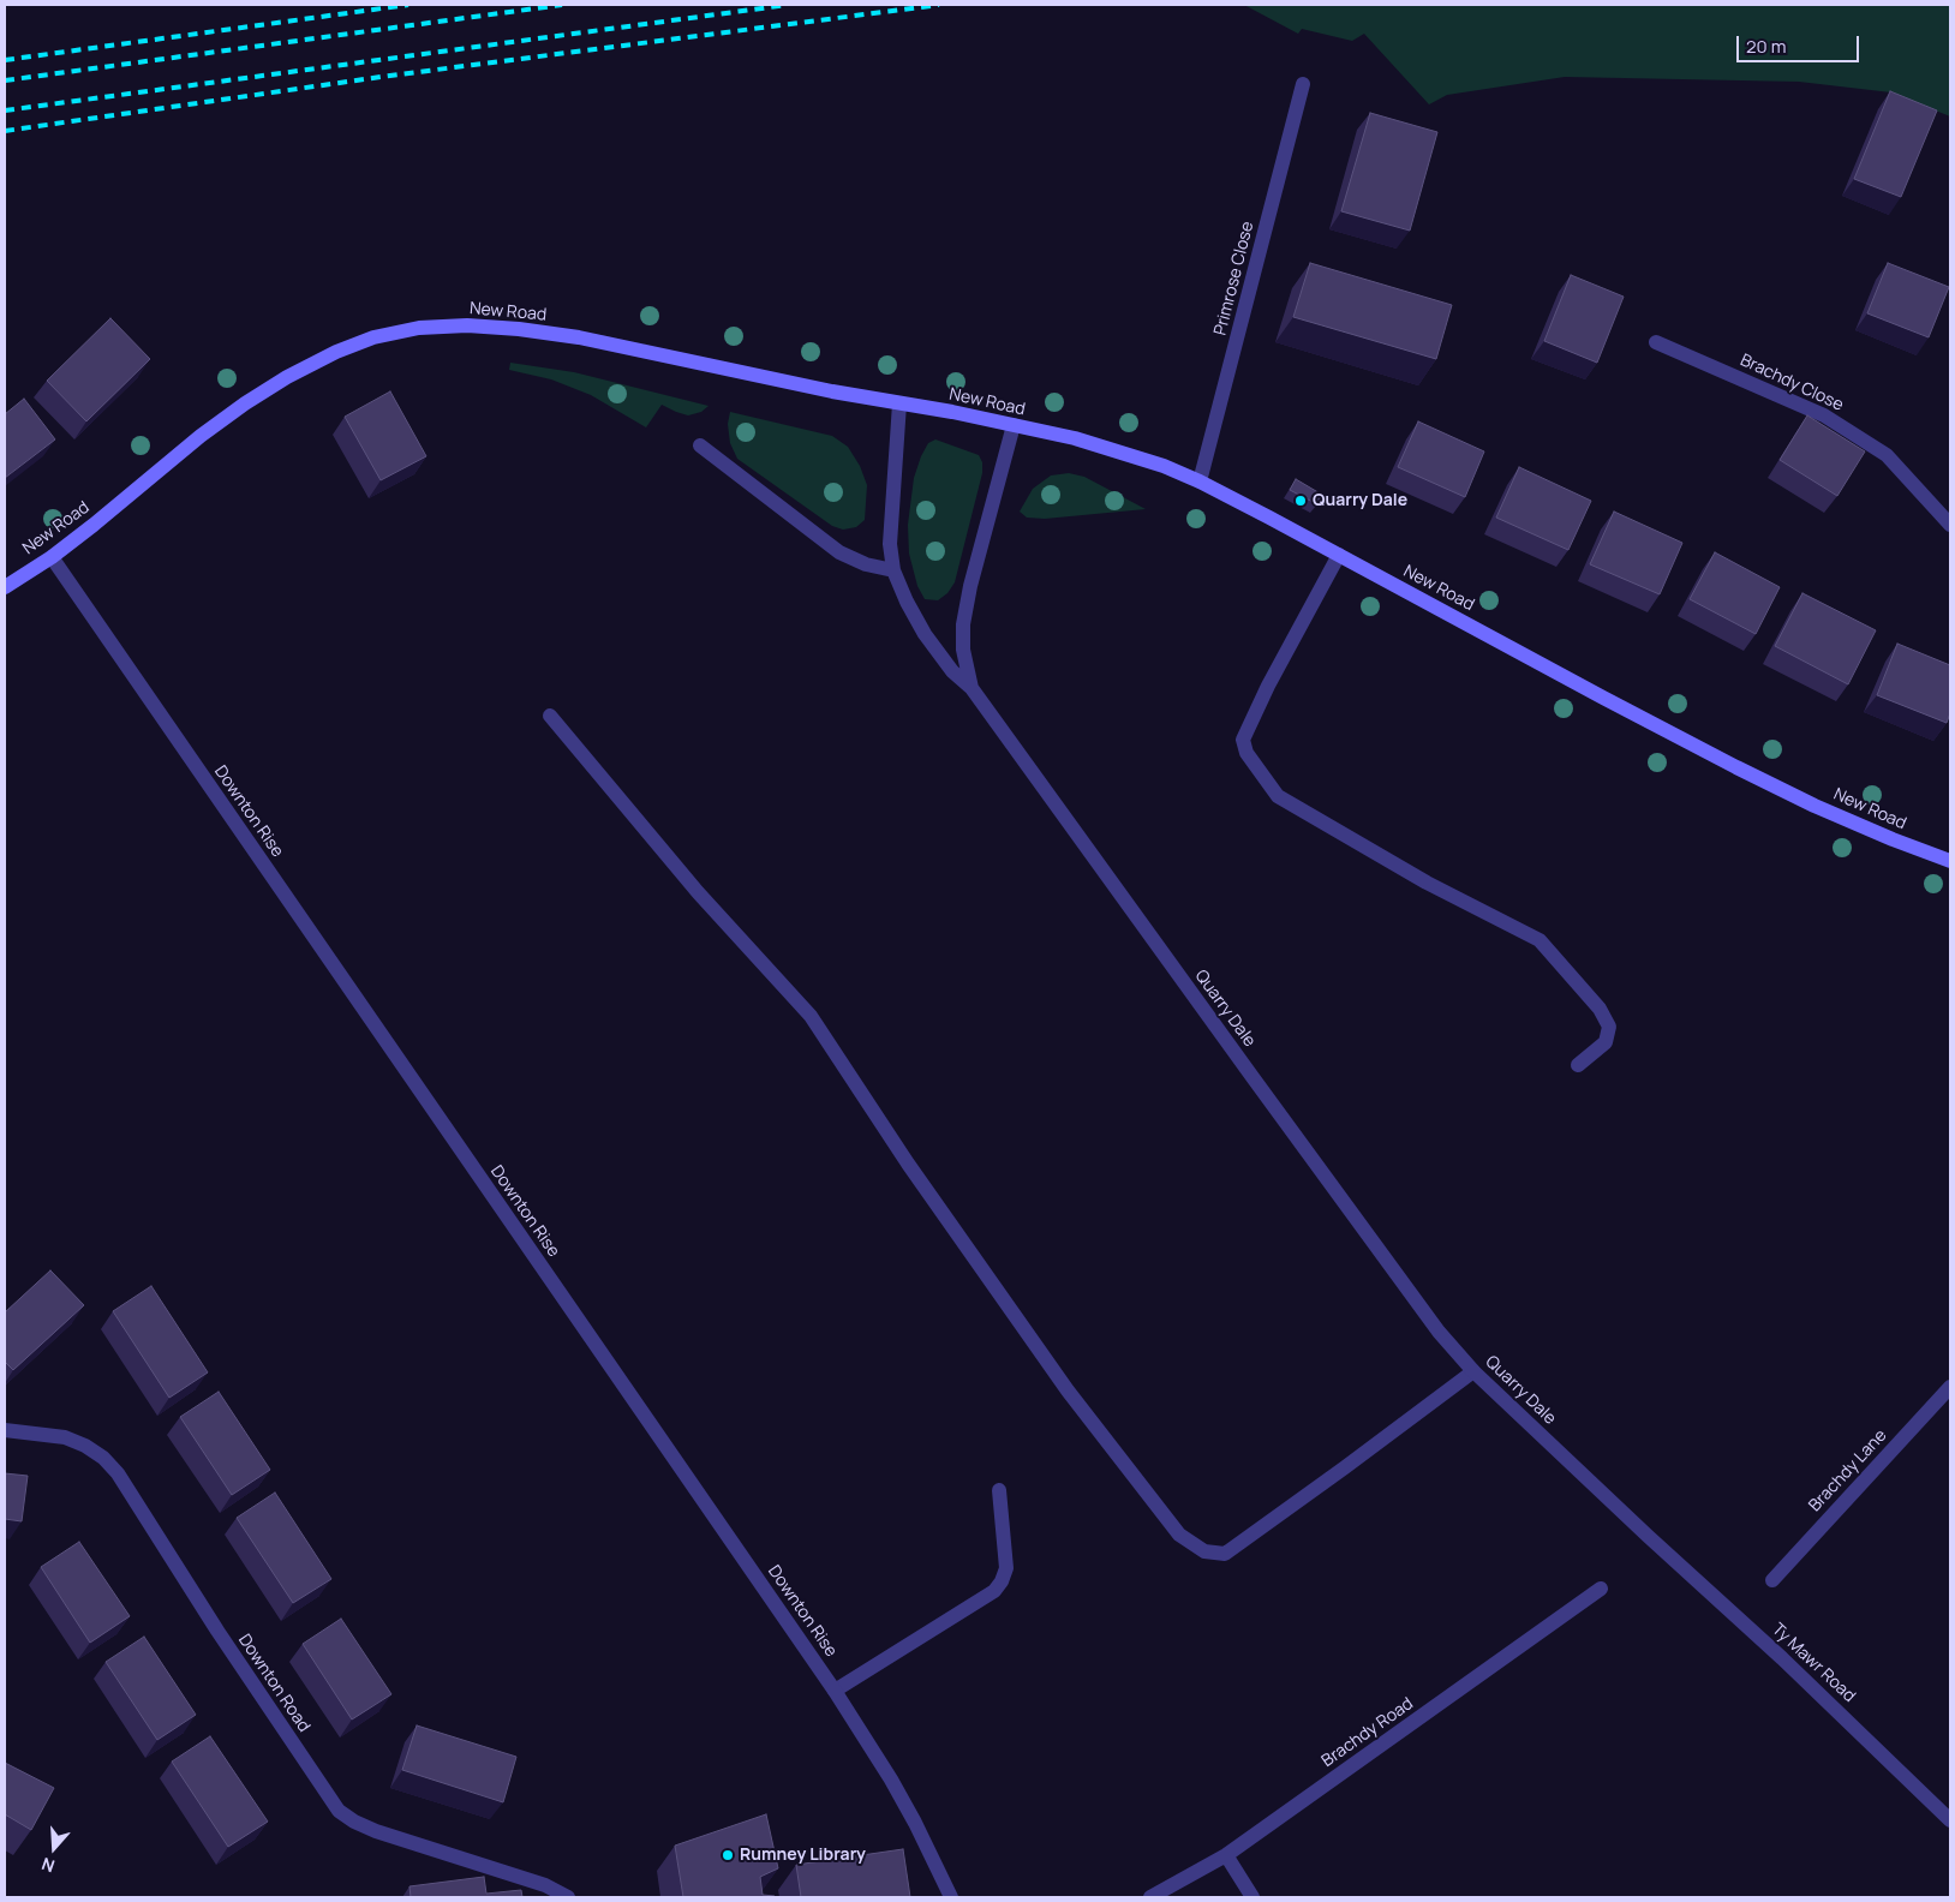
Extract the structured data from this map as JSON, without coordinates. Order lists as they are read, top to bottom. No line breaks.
{"streets":{"street":["Primrose Close","New Road","Brachdy Close","Downton Rise","Quarry Dale","Brachdy Lane","Ty Mawr Road","Downton Road","Brachdy Road"]},"crossings":[["Primrose Close","New Road"],["New Road","Downton Rise"],["New Road","Quarry Dale"],["Quarry Dale","Ty Mawr Road"]],"places":["Quarry Dale","Rumney Library"],"scale_bar":"20 m","north":"bottom"}
